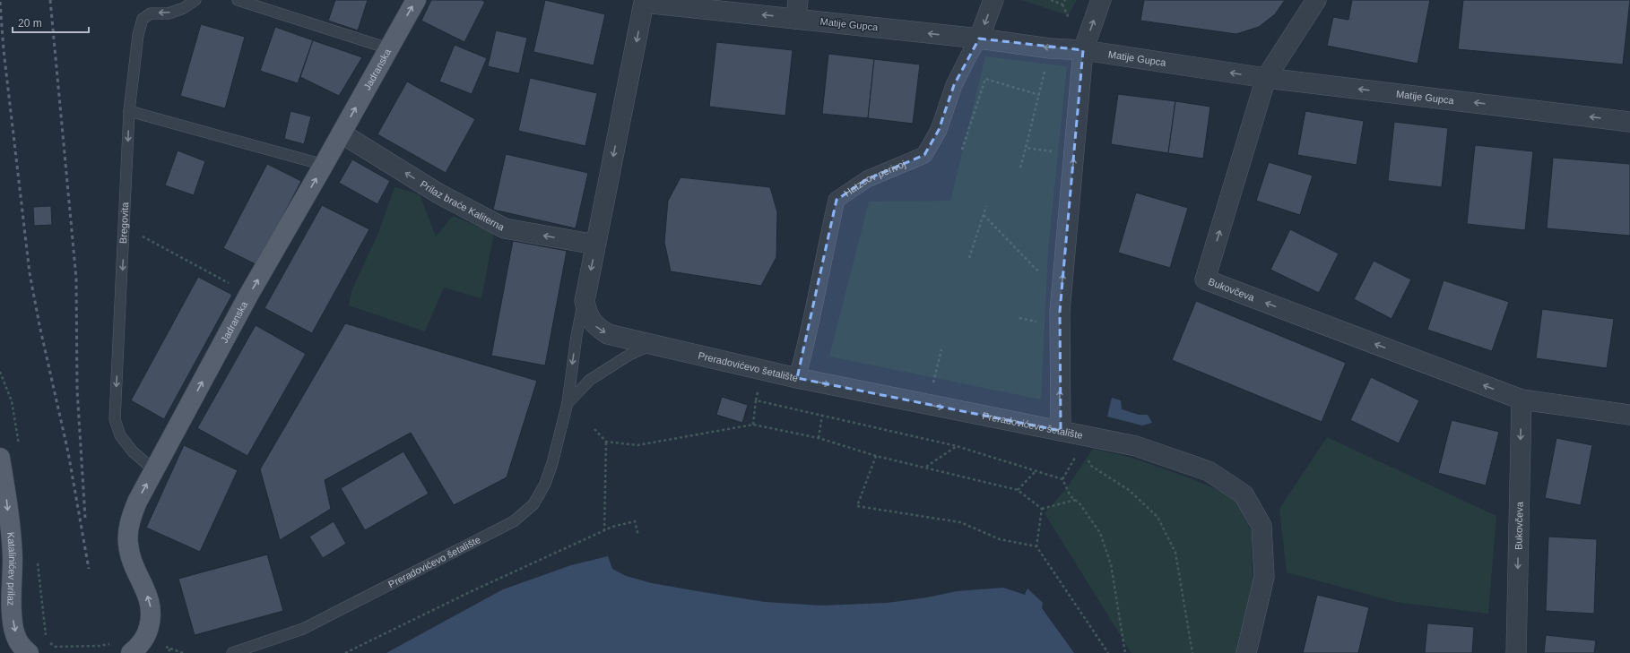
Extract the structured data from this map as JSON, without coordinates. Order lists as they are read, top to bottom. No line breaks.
{"streets":{"main road":["Jadranska","Katalinićev prilaz"],"street":["Matije Gupca","Hatzeov perivoj","Prilaz braće Kaliterna","Bukovčeva","Preradovićevo šetalište"],"lane":["Bregovita"]},"crossings":[["Matije Gupca","Hatzeov perivoj"],["Matije Gupca","Bukovčeva"],["Jadranska","Prilaz braće Kaliterna"],["Jadranska","Bregovita"],["Hatzeov perivoj","Preradovićevo šetalište"]],"one_way":["Matije Gupca","Jadranska","Prilaz braće Kaliterna","Bregovita","Katalinićev prilaz"],"scale_bar":"20 m"}
